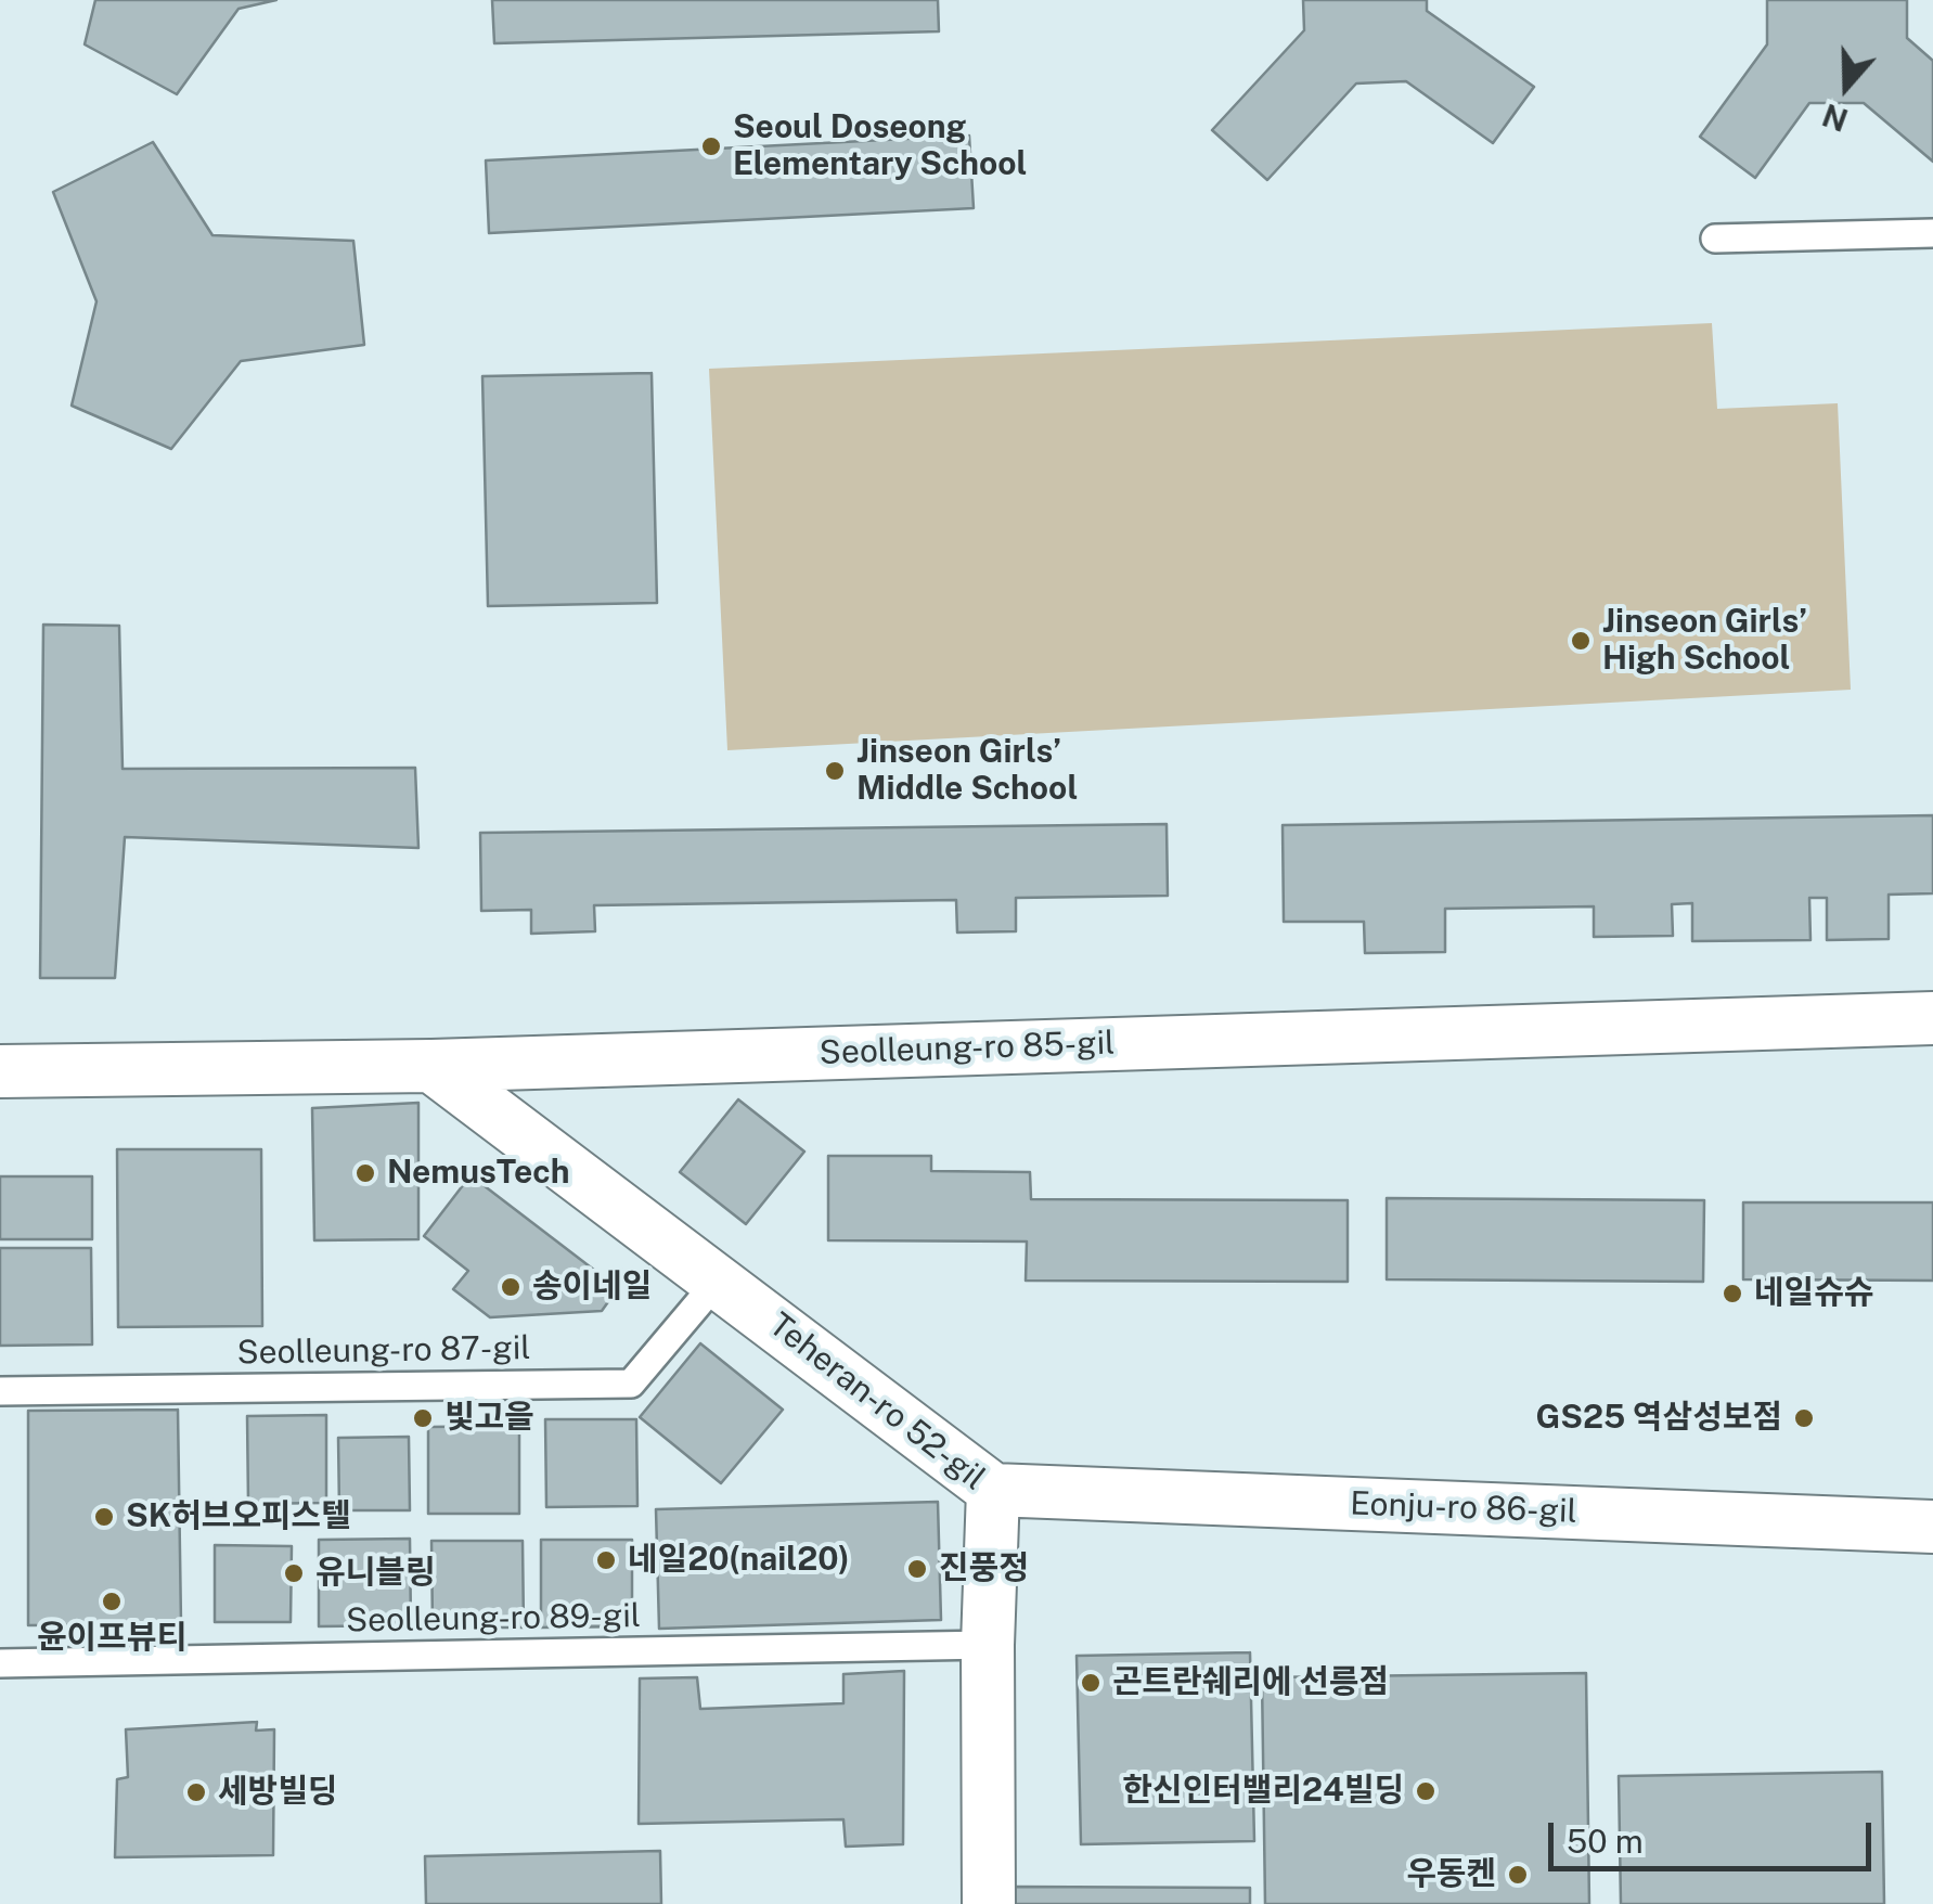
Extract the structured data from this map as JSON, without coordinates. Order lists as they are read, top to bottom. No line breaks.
{"streets":{"street":["Seolleung-ro 85-gil","Teheran-ro 52-gil","Eonju-ro 86-gil"],"lane":["Seolleung-ro 87-gil","Seolleung-ro 89-gil"]},"crossings":[["Seolleung-ro 85-gil","Teheran-ro 52-gil"],["Seolleung-ro 87-gil","Teheran-ro 52-gil"],["Teheran-ro 52-gil","Eonju-ro 86-gil"],["Teheran-ro 52-gil","Seolleung-ro 89-gil"]],"places":["Seoul Doseong Elementary School","Jinseon Girls’ High School","Jinseon Girls’ Middle School","NemusTech","송이네일","네일슈슈","빛고을","GS25 역삼성보점","SK허브오피스텔","네일20(nail20)","진풍정","유니블링","윤이프뷰티","곤트란쉐리에 선릉점","한신인터밸리24빌딩","세방빌딩","우동켄"],"scale_bar":"50 m","north":"bottom"}
